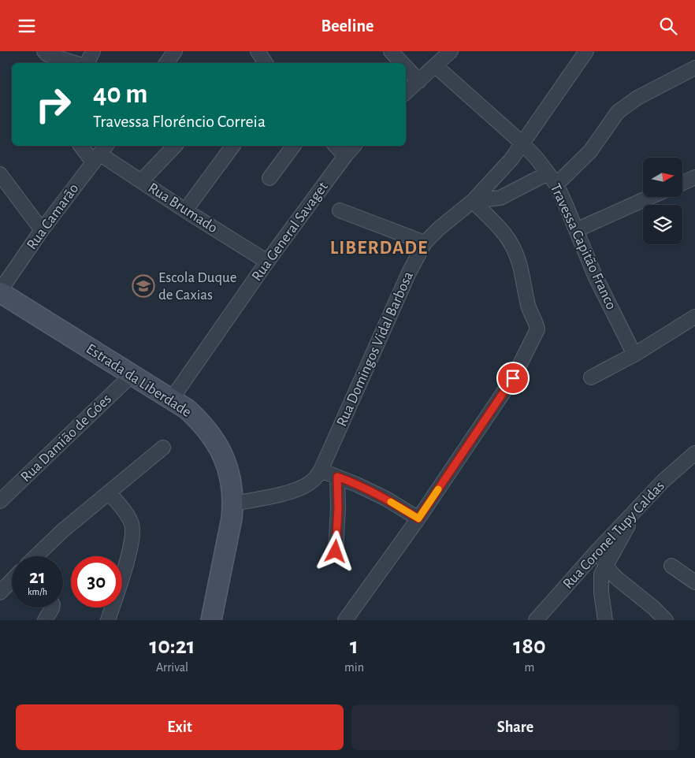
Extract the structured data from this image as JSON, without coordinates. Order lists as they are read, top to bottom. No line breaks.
{"streets":{"main road":["Estrada da Liberdade"],"street":["Rua Brumado","Rua Camarão","Rua General Savaget","Travessa Capitão Franco","Rua Domingos Vidal Barbosa","Rua Damião de Góes","Rua Coronel Tupy Caldas"]},"crossings":[["Rua Brumado","Rua Camarão"],["Rua Brumado","Rua General Savaget"],["Rua Camarão","Estrada da Liberdade"],["Rua General Savaget","Estrada da Liberdade"],["Travessa Capitão Franco","Rua Domingos Vidal Barbosa"],["Rua Domingos Vidal Barbosa","Estrada da Liberdade"],["Estrada da Liberdade","Rua Damião de Góes"]],"districts":["LIBERDADE"],"places":{"school or university":["Escola Duque de Caxias"]},"north":"right","page":{"header":"Beeline","turn":["40 m","Travessa Floréncio Correia"],"speed":"21 km/h","limit":"30","eta":["10:21","Arrival","1","min","180","m"],"buttons":["Exit","Share"]}}
